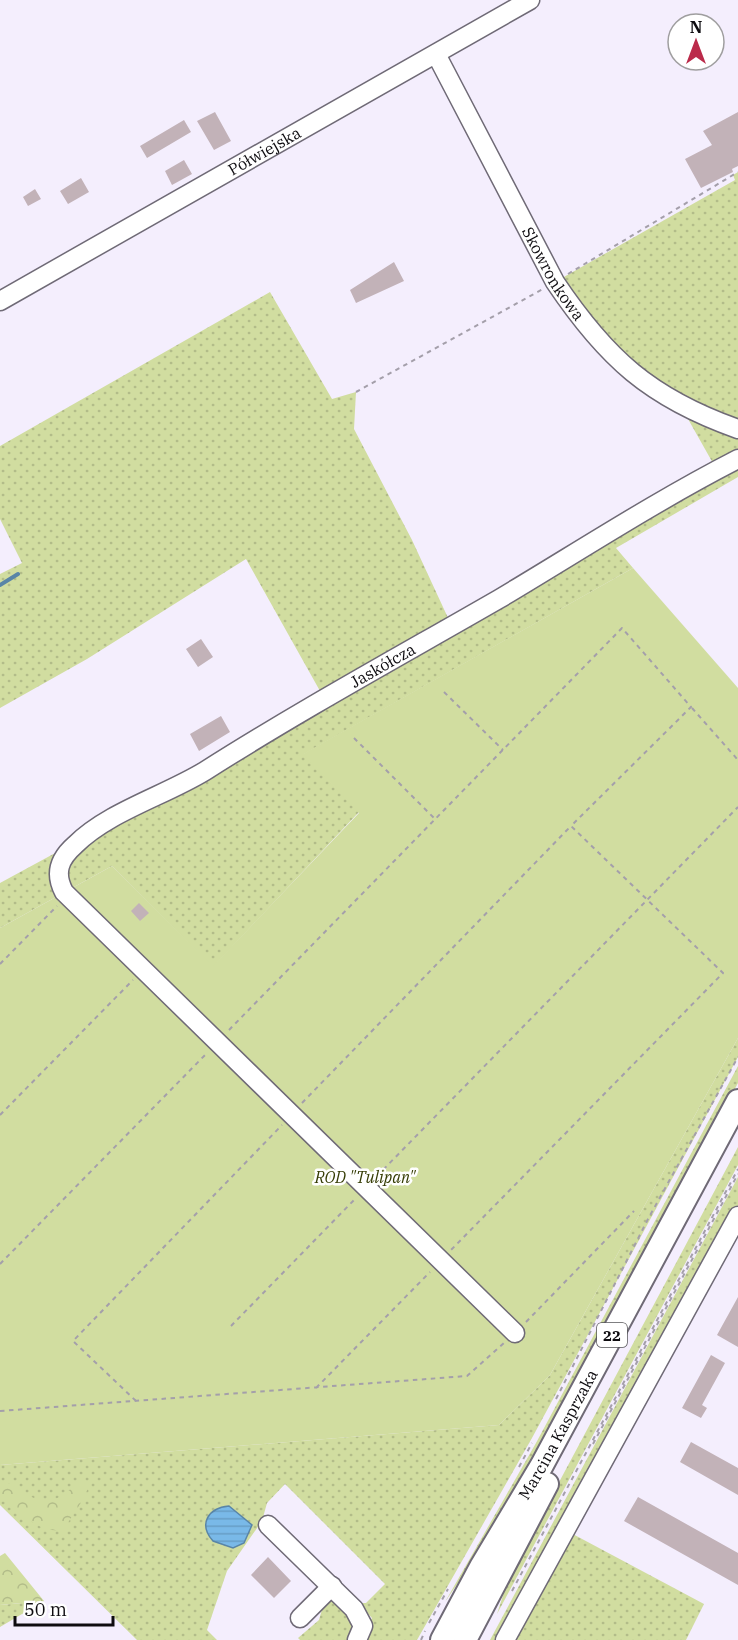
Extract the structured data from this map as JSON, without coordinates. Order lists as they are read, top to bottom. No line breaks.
{"streets":{"main road":["22","Marcina Kasprzaka"],"street":["Półwiejska","Skowronkowa","Jaskółcza"]},"crossings":[["Półwiejska","Skowronkowa"]],"parks":["ROD \"Tulipan\""],"scale_bar":"50 m","north":"top"}
